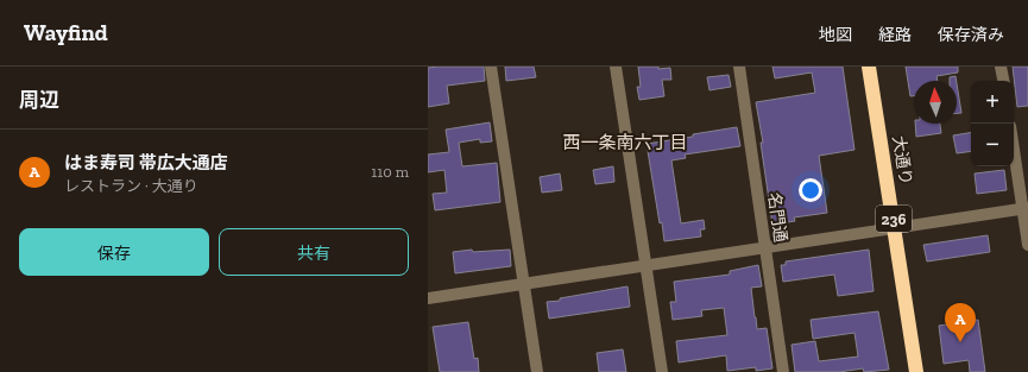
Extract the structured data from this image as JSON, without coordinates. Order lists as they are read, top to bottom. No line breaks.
{"streets":{"highway":["大通り","236"],"street":["名門通"]},"districts":["西一条南六丁目"],"north":"top","page":{"header":"Wayfind","nav":["地図","経路","保存済み"],"heading":"周辺","map_buttons":["+","−"],"list":[{"mark":"A","name":"はま寿司 帯広大通店","note":"レストラン · 大通り","value":"110 m"}],"buttons":["保存","共有"],"pins":"A"}}
